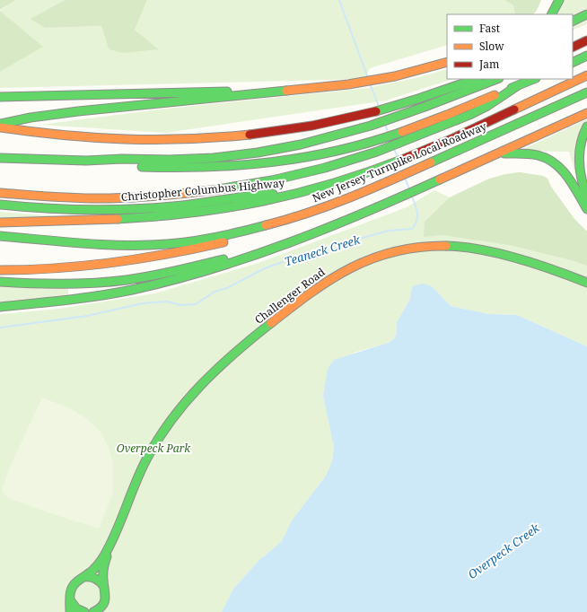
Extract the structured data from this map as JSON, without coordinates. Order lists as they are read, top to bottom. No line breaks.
{"streets":{"main road":["New Jersey Turnpike Local Roadway","Christopher Columbus Highway","Challenger Road"]},"water":["Teaneck Creek","Overpeck Creek"],"parks":["Overpeck Park"],"legend":["Fast","Slow","Jam"]}
